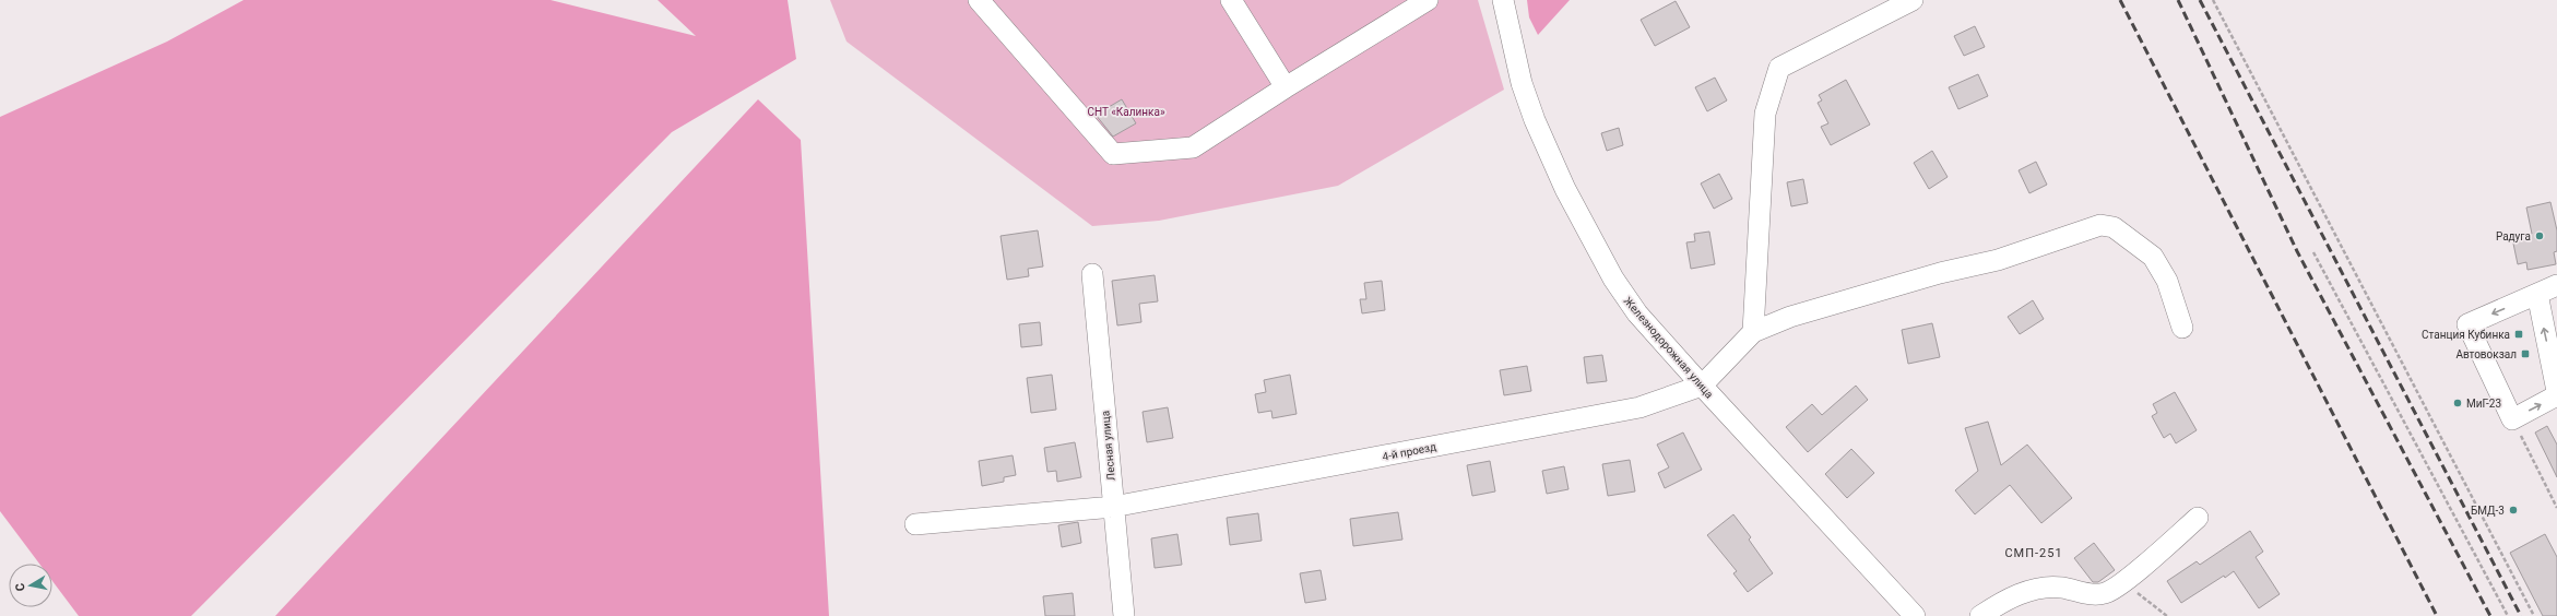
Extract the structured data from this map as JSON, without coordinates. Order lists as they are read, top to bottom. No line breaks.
{"streets":{"street":["Железнодорожная улица","Лесная улица","4-й проезд"]},"crossings":[["Железнодорожная улица","4-й проезд"],["Лесная улица","4-й проезд"]],"districts":["СМП-251"],"parks":["СНТ «Калинка»"],"places":{"other":["Радуга","МиГ-23","БМД-3"],"transit":["Станция Кубинка","Автовокзал"]},"north":"left"}
